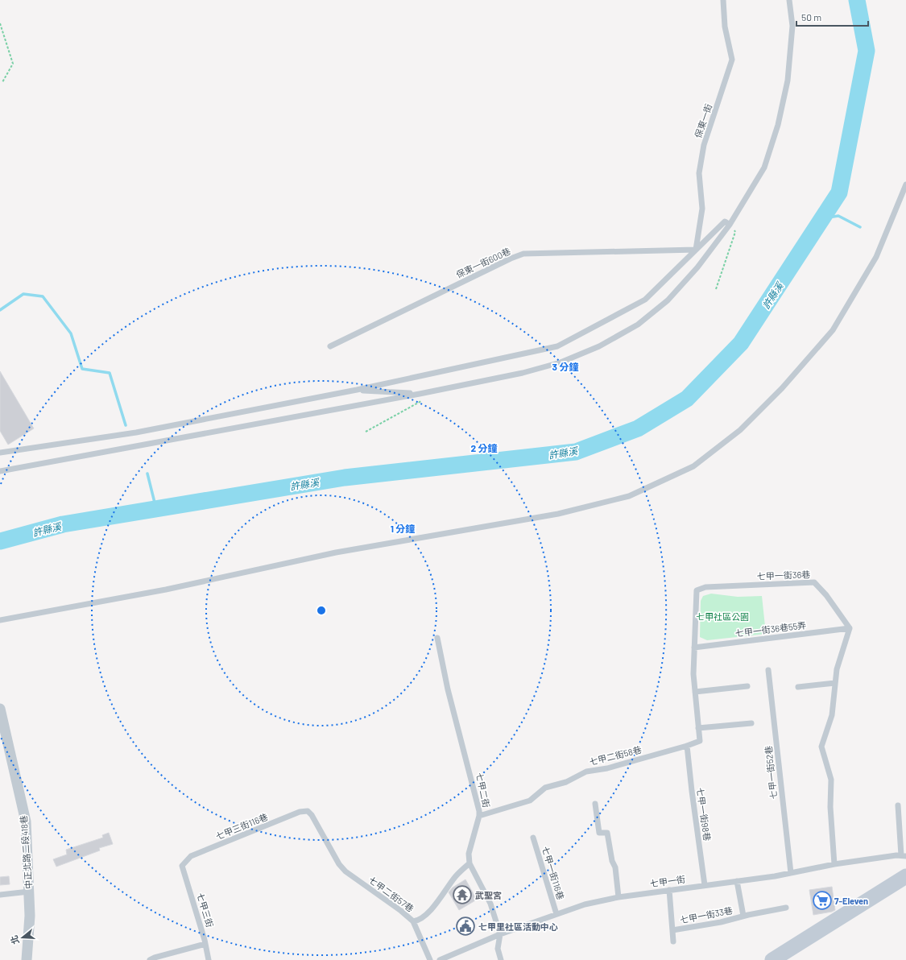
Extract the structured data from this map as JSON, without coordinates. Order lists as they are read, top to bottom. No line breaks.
{"streets":{"street":["中正北路二段418巷"],"lane":["保東一街","保東一街600巷","七甲一街36巷","七甲一街36巷55弄","七甲二街58巷","七甲一街52巷","七甲二街","七甲一街98巷","七甲三街116巷","七甲一街116巷","七甲一街","七甲二街57巷","七甲三街","七甲一街33巷"]},"crossings":[["保東一街","保東一街600巷"],["七甲一街36巷","七甲一街36巷55弄"],["七甲一街36巷","七甲二街58巷"],["七甲一街36巷","七甲一街98巷"],["七甲二街58巷","七甲二街"],["七甲二街58巷","七甲一街98巷"],["七甲一街52巷","七甲一街"],["七甲二街","七甲一街"],["七甲二街","七甲二街57巷"],["七甲一街98巷","七甲一街"],["七甲三街116巷","七甲二街57巷"],["七甲三街116巷","七甲三街"],["七甲一街116巷","七甲一街"],["七甲一街","七甲一街33巷"]],"water":["許縣溪"],"parks":["七甲社區公園"],"places":{"temple":["武聖宮"],"supermarket":["7-Eleven"],"public building":["七甲里社區活動中心"]},"scale_bar":"50 m","north":"left","rings":["3 分鐘","2 分鐘","1 分鐘"]}
